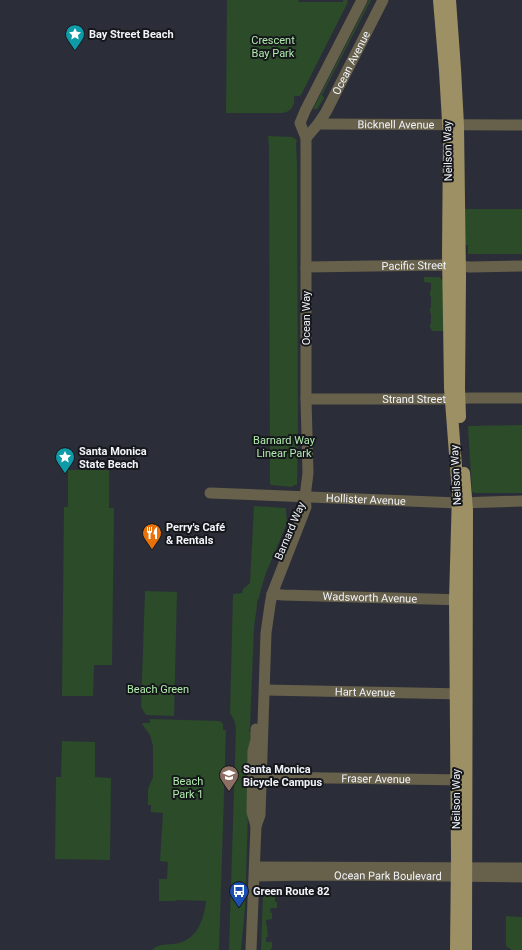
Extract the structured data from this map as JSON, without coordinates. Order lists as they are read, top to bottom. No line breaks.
{"streets":{"main road":["Neilson Way"],"street":["Ocean Avenue","Bicknell Avenue","Pacific Street","Ocean Way","Strand Street","Hollister Avenue","Barnard Way","Wadsworth Avenue","Hart Avenue","Fraser Avenue","Ocean Park Boulevard"]},"crossings":[["Ocean Avenue","Bicknell Avenue"],["Ocean Avenue","Ocean Way"],["Bicknell Avenue","Neilson Way"],["Neilson Way","Pacific Street"],["Neilson Way","Strand Street"],["Neilson Way","Hollister Avenue"],["Neilson Way","Wadsworth Avenue"],["Neilson Way","Hart Avenue"],["Neilson Way","Fraser Avenue"],["Neilson Way","Ocean Park Boulevard"],["Pacific Street","Ocean Way"],["Ocean Way","Strand Street"],["Ocean Way","Hollister Avenue"],["Ocean Way","Barnard Way"],["Hollister Avenue","Barnard Way"],["Barnard Way","Wadsworth Avenue"],["Barnard Way","Hart Avenue"],["Barnard Way","Fraser Avenue"],["Barnard Way","Ocean Park Boulevard"]],"parks":["Crescent Bay Park","Barnard Way Linear Park","Beach Green","Beach Park 1"],"places":{"place":["Bay Street Beach","Santa Monica State Beach"],"restaurant":["Perry's Café & Rentals"],"school or university":["Santa Monica Bicycle Campus"],"bus stop":["Green Route 82"]}}
